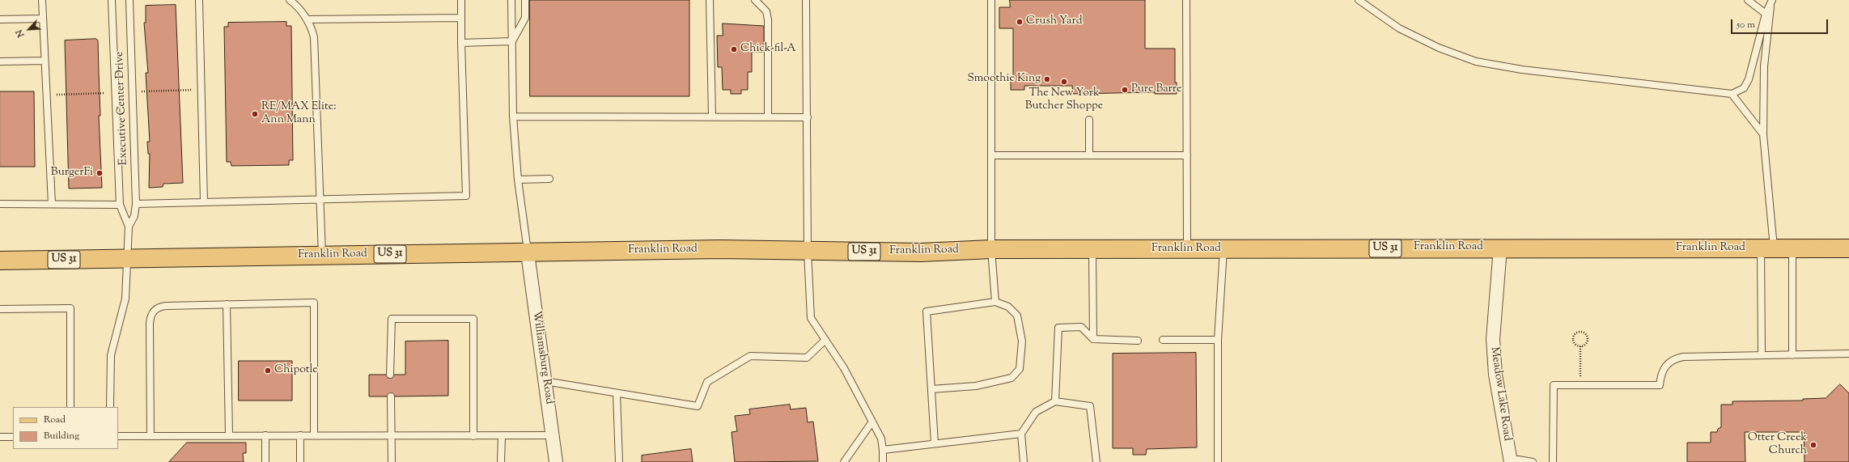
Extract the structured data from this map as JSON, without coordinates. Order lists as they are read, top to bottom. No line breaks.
{"streets":{"main road":["Franklin Road","US 31"],"street":["Williamsburg Road","Meadow Lake Road"],"lane":["Executive Center Drive"]},"crossings":[["Franklin Road","Williamsburg Road"],["Franklin Road","Meadow Lake Road"]],"places":["Crush Yard","Chick-fil-A","Smoothie King","The New York Butcher Shoppe","Pure Barre","RE/MAX Elite: Ann Mann","BurgerFi","Chipotle","Otter Creek Church"],"legend":["Road","Building"],"scale_bar":"50 m","north":"bottom left"}
